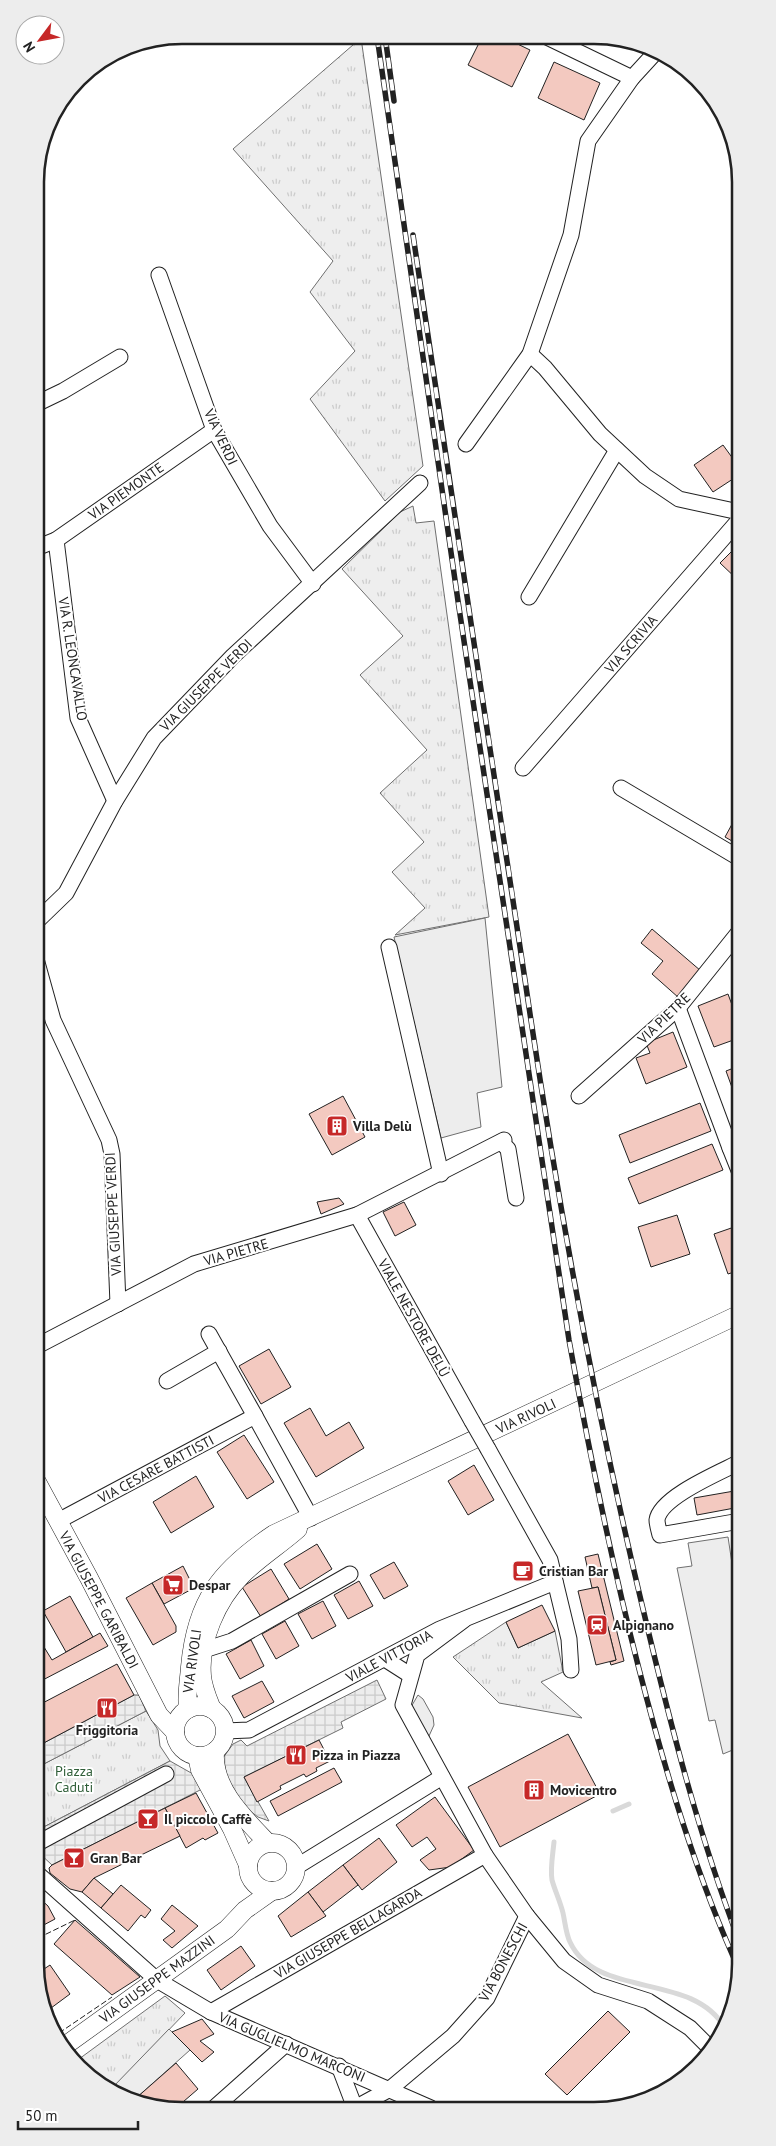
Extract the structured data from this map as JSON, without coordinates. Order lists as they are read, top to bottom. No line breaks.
{"streets":{"street":["VIA VERDI","VIA PIEMONTE","VIA SCRIVIA","VIA R. LEONCAVALLO","VIA GIUSEPPE VERDI","VIA PIETRE","VIALE NESTORE DELÙ","VIA RIVOLI","VIA CESARE BATTISTI","VIA GIUSEPPE GARIBALDI","VIALE VITTORIA","VIA GIUSEPPE BELLAGARDA","VIA BONESCHI","VIA GIUSEPPE MAZZINI","VIA GUGLIELMO MARCONI"]},"crossings":[["VIA VERDI","VIA PIEMONTE"],["VIA VERDI","VIA GIUSEPPE VERDI"],["VIA PIEMONTE","VIA R. LEONCAVALLO"],["VIA R. LEONCAVALLO","VIA GIUSEPPE VERDI"],["VIA GIUSEPPE VERDI","VIA PIETRE"],["VIA PIETRE","VIALE NESTORE DELÙ"],["VIALE NESTORE DELÙ","VIALE VITTORIA"],["VIA RIVOLI","VIA GIUSEPPE GARIBALDI"],["VIA RIVOLI","VIALE VITTORIA"],["VIA CESARE BATTISTI","VIA GIUSEPPE GARIBALDI"],["VIA GIUSEPPE GARIBALDI","VIALE VITTORIA"],["VIALE VITTORIA","VIA BONESCHI"],["VIA GIUSEPPE BELLAGARDA","VIA BONESCHI"],["VIA GIUSEPPE BELLAGARDA","VIA GUGLIELMO MARCONI"],["VIA BONESCHI","VIA GUGLIELMO MARCONI"],["VIA GIUSEPPE MAZZINI","VIA GUGLIELMO MARCONI"]],"parks":["Piazza Caduti"],"places":{"building":["Villa Delù","Movicentro"],"cafe":["Cristian Bar"],"supermarket":["Despar"],"station":["Alpignano"],"restaurant":["Friggitoria","Pizza in Piazza"],"bar":["Il piccolo Caffè","Gran Bar"]},"scale_bar":"50 m","north":"bottom left"}
